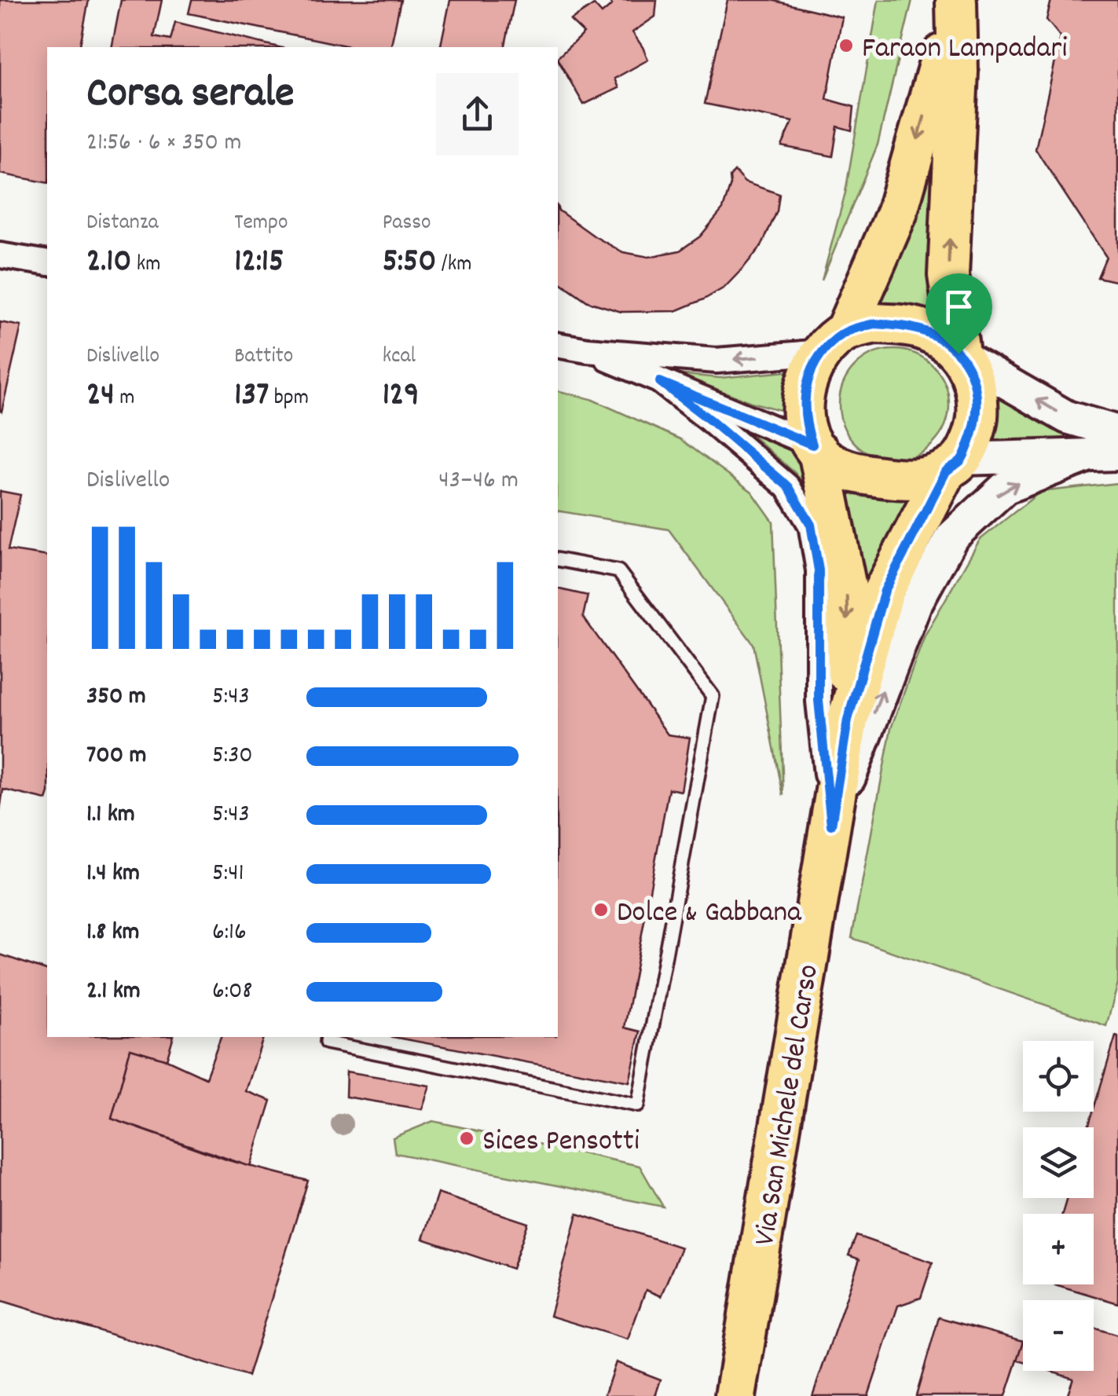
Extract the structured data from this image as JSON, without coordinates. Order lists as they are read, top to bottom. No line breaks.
{"streets":{"main road":["Via San Michele del Carso"]},"places":["Faraon Lampadari","Dolce & Gabbana","Sices Pensotti"],"page":{"heading":["Corsa serale","21:56 · 6 × 350 m"],"stats":[["Distanza","2.10 km"],["Tempo","12:15"],["Passo","5:50 /km"],["Dislivello","24 m"],["Battito","137 bpm"],["kcal","129"]],"chart":["Dislivello","43–46 m"],"list":[{"name":"350 m","note":"5:43"},{"name":"700 m","note":"5:30"},{"name":"1.1 km","note":"5:43"},{"name":"1.4 km","note":"5:41"},{"name":"1.8 km","note":"6:16"},{"name":"2.1 km","note":"6:08"}],"map_buttons":["+","−"]}}
